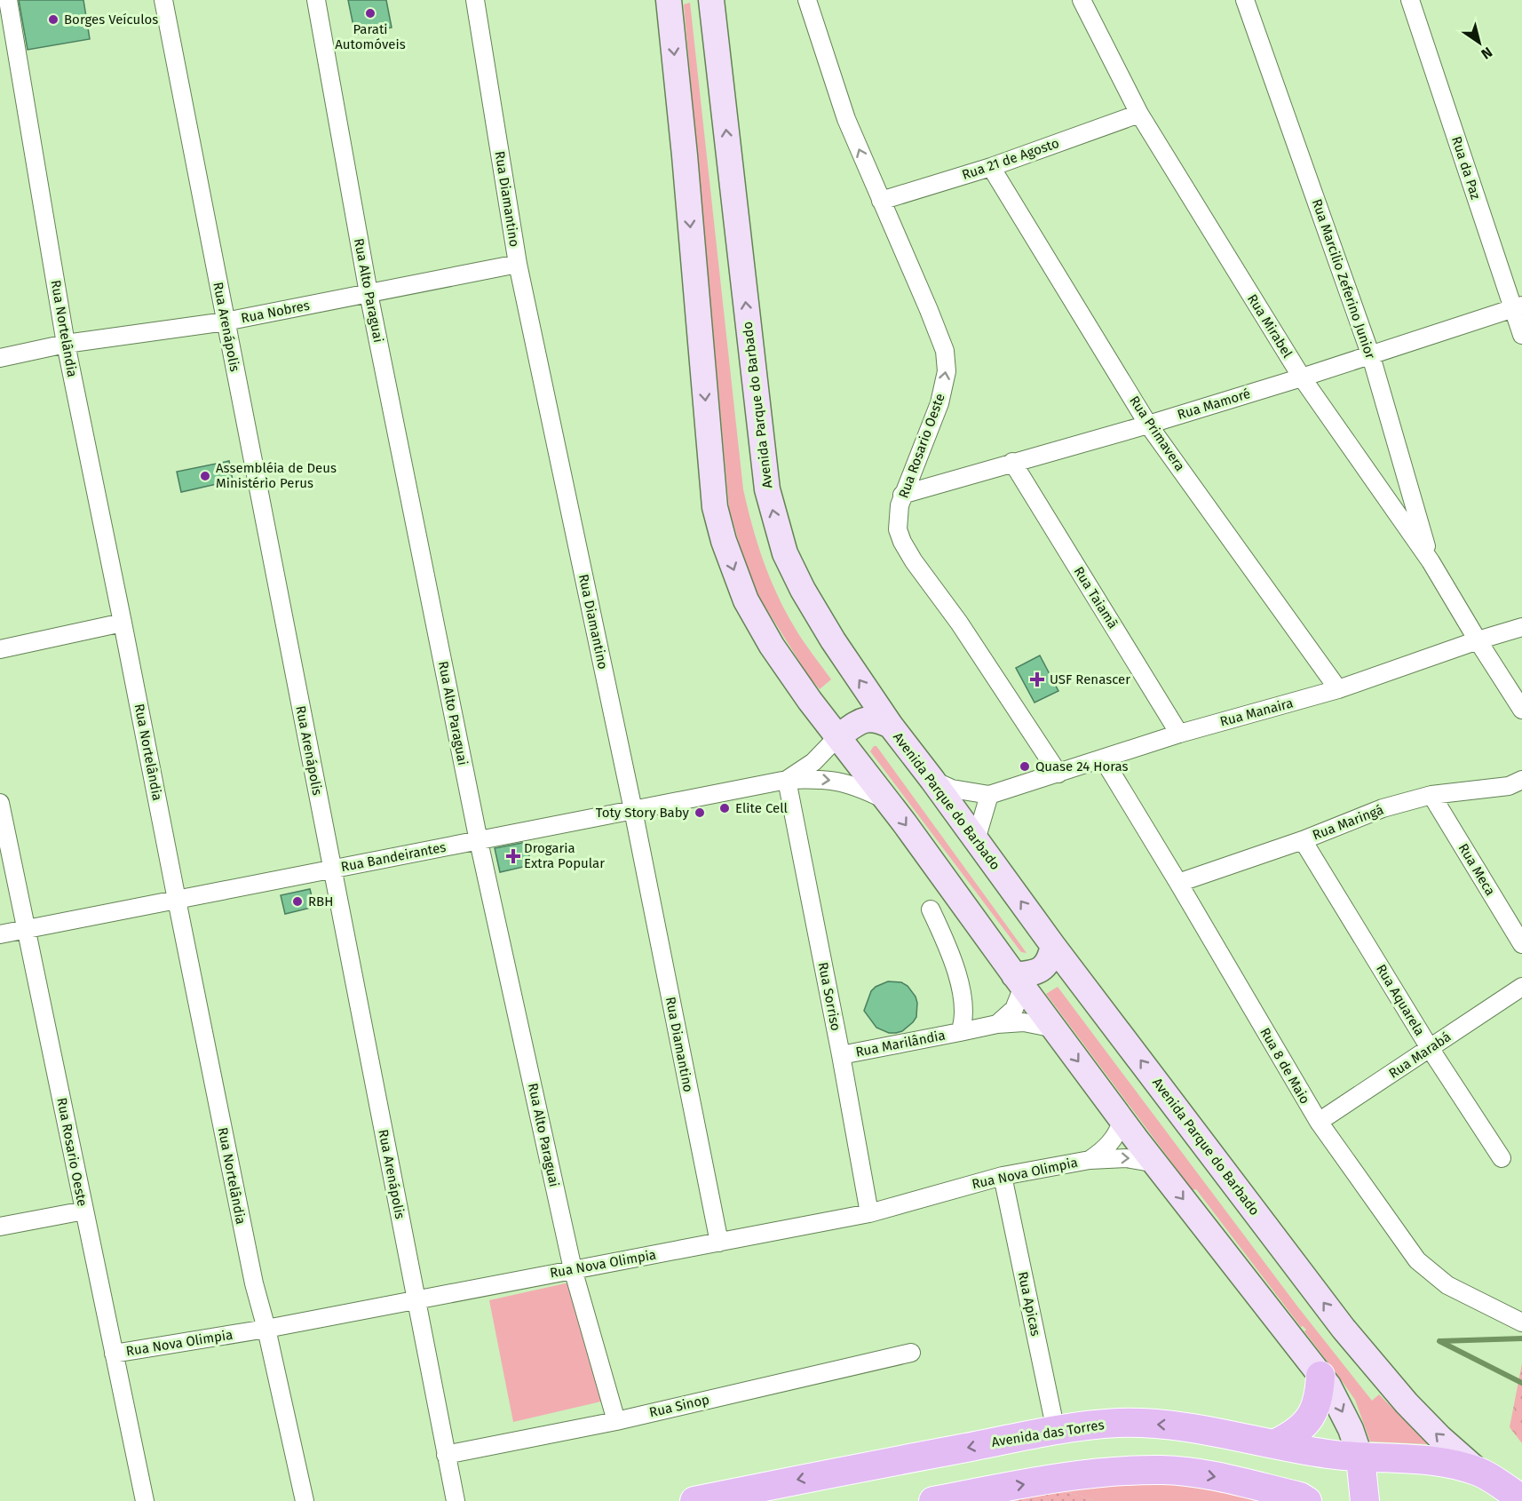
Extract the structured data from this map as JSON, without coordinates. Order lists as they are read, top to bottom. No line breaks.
{"streets":{"main road":["Avenida Parque do Barbado","Avenida das Torres"],"street":["Rua 21 de Agosto","Rua da Paz","Rua Diamantino","Rua Marcilio Zeferino Junior","Rua Alto Paraguai","Rua Nobres","Rua Mirabel","Rua Arenápolis","Rua Nortelândia","Rua Mamoré","Rua Primavera","Rua Rosario Oeste","Rua Taiamã","Rua Manaira","Rua Maringá","Rua Bandeirantes","Rua Meca","Rua Sorriso","Rua Aquarela","Rua Marilândia","Rua Marabá","Rua 8 de Maio","Rua Nova Olimpia","Rua Apicas","Rua Sinop"]},"crossings":[["Rua 21 de Agosto","Rua Mirabel"],["Rua 21 de Agosto","Rua Primavera"],["Rua 21 de Agosto","Rua Rosario Oeste"],["Rua da Paz","Rua Mamoré"],["Rua Diamantino","Rua Nobres"],["Rua Diamantino","Rua Bandeirantes"],["Rua Diamantino","Rua Nova Olimpia"],["Rua Marcilio Zeferino Junior","Rua Mirabel"],["Rua Marcilio Zeferino Junior","Rua Mamoré"],["Rua Alto Paraguai","Rua Nobres"],["Rua Alto Paraguai","Rua Bandeirantes"],["Rua Alto Paraguai","Rua Nova Olimpia"],["Rua Alto Paraguai","Rua Sinop"],["Rua Nobres","Rua Arenápolis"],["Rua Nobres","Rua Nortelândia"],["Rua Mirabel","Rua Mamoré"],["Rua Mirabel","Rua Manaira"],["Rua Arenápolis","Rua Bandeirantes"],["Rua Arenápolis","Rua Nova Olimpia"],["Rua Arenápolis","Rua Sinop"],["Rua Nortelândia","Rua Bandeirantes"],["Rua Nortelândia","Rua Nova Olimpia"],["Rua Mamoré","Rua Primavera"],["Rua Mamoré","Rua Rosario Oeste"],["Rua Mamoré","Rua Taiamã"],["Avenida Parque do Barbado","Rua Manaira"],["Avenida Parque do Barbado","Avenida das Torres"],["Rua Primavera","Rua Manaira"],["Rua Rosario Oeste","Rua Manaira"],["Rua Rosario Oeste","Rua Bandeirantes"],["Rua Rosario Oeste","Rua Nova Olimpia"],["Rua Taiamã","Rua Manaira"],["Rua Manaira","Rua 8 de Maio"],["Rua Maringá","Rua Meca"],["Rua Maringá","Rua Aquarela"],["Rua Maringá","Rua 8 de Maio"],["Rua Bandeirantes","Rua Sorriso"],["Rua Sorriso","Rua Marilândia"],["Rua Sorriso","Rua Nova Olimpia"],["Rua Aquarela","Rua Marabá"],["Rua Marabá","Rua 8 de Maio"],["Rua Nova Olimpia","Rua Apicas"],["Rua Apicas","Avenida das Torres"]],"places":{"other":["Parati Automóveis","Borges Veículos","Assembléia de Deus Ministério Perus","Quase 24 Horas","Elite Cell","Toty Story Baby","RBH"],"health":["USF Renascer","Drogaria Extra Popular"]},"north":"bottom right"}
